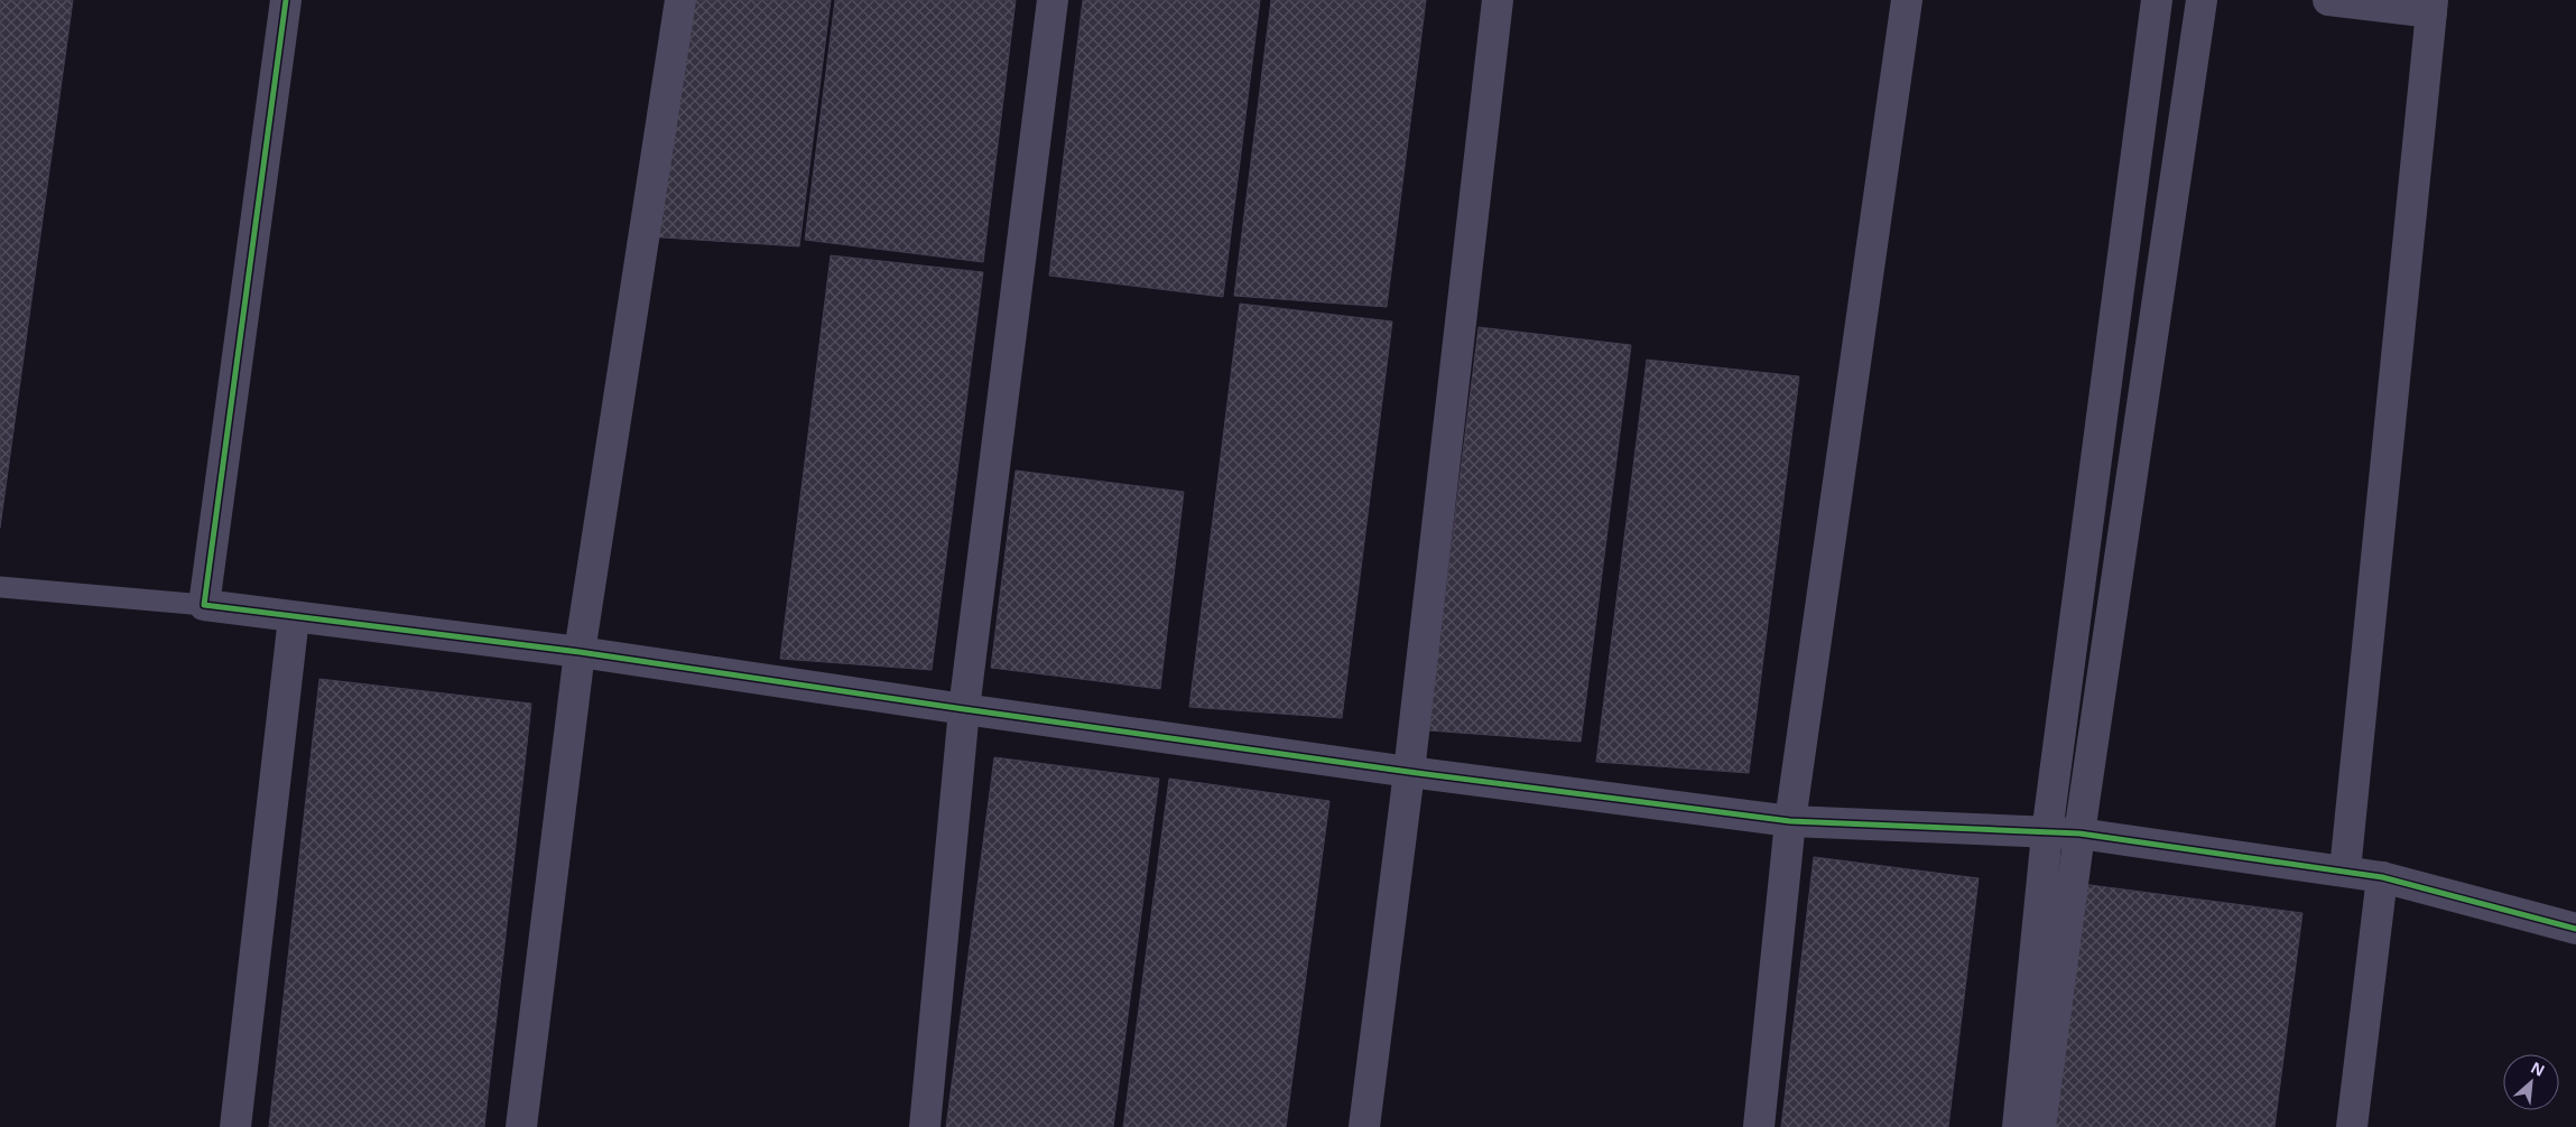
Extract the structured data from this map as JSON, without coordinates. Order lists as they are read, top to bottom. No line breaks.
{"north":"top right"}
